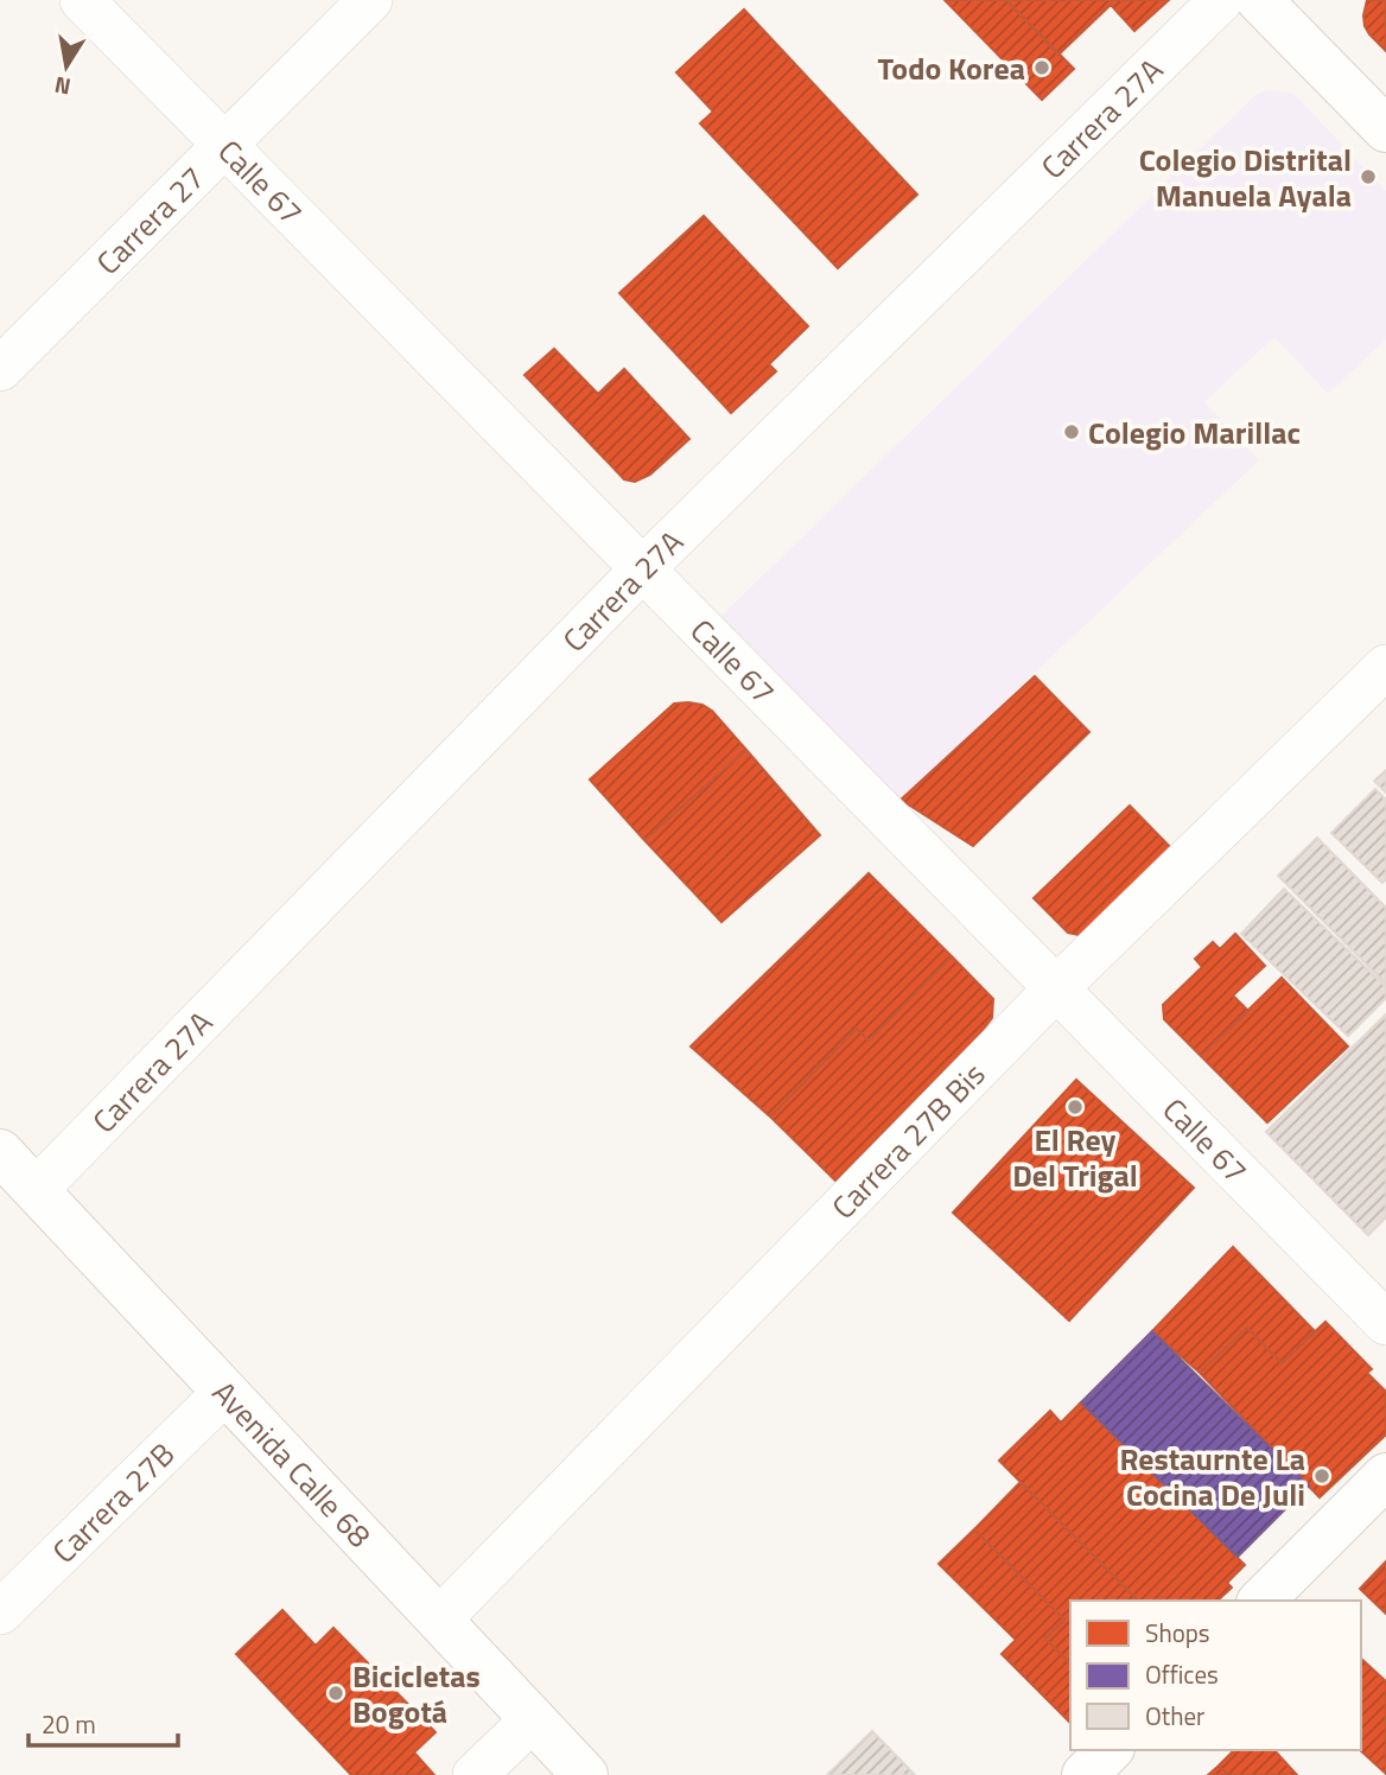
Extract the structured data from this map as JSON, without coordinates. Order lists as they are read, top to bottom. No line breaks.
{"streets":{"main road":["Avenida Calle 68"],"street":["Carrera 27A","Calle 67","Carrera 27","Carrera 27B Bis","Carrera 27B"]},"crossings":[["Carrera 27A","Calle 67"],["Carrera 27A","Avenida Calle 68"],["Calle 67","Carrera 27"],["Calle 67","Carrera 27B Bis"],["Carrera 27B Bis","Avenida Calle 68"],["Avenida Calle 68","Carrera 27B"]],"places":["Todo Korea","Colegio Distrital Manuela Ayala","Colegio Marillac","El Rey Del Trigal","Restaurnte La Cocina De Juli","Bicicletas Bogotá"],"legend":["Shops","Offices","Other"],"scale_bar":"20 m","north":"bottom"}
